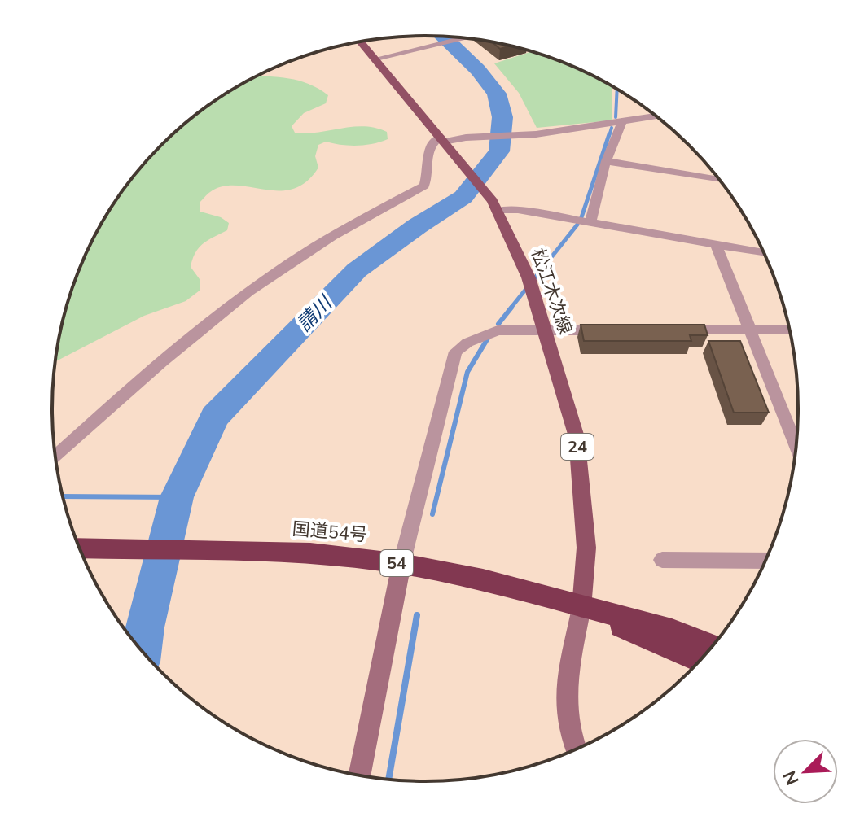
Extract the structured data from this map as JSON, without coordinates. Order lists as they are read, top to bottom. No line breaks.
{"streets":{"highway":["国道54号","54"],"main road":["松江木次線","24"]},"crossings":[["松江木次線","国道54号"]],"water":["請川"],"north":"bottom left"}
